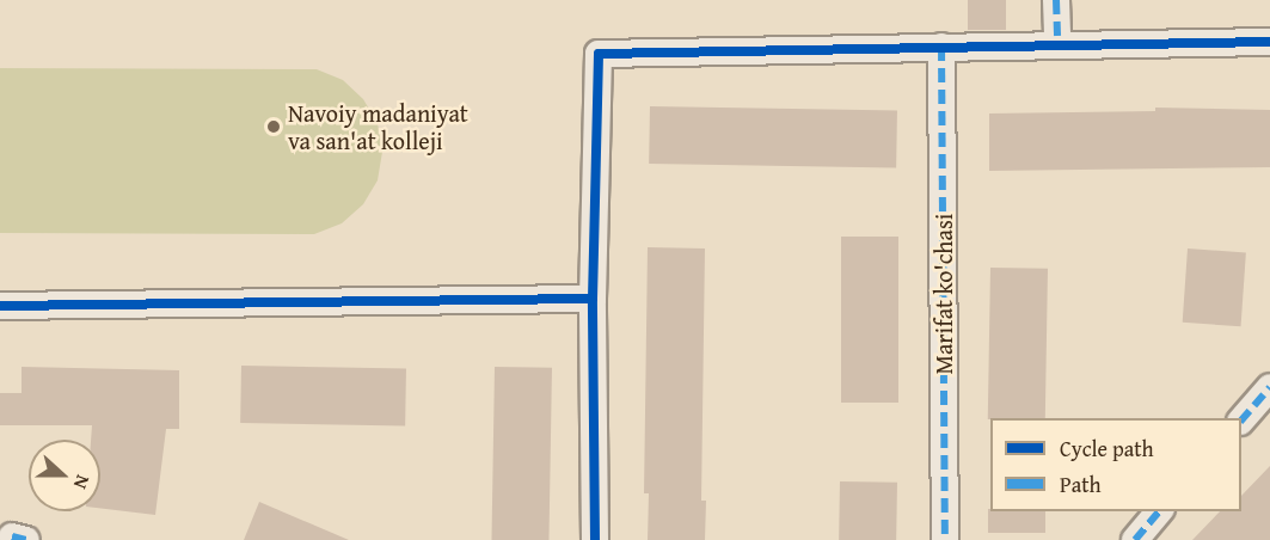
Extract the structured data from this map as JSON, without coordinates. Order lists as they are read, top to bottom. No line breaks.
{"streets":{"street":["Marifat ko'chasi"]},"places":["Navoiy madaniyat va san'at kolleji"],"legend":["Cycle path","Path"],"north":"right"}
